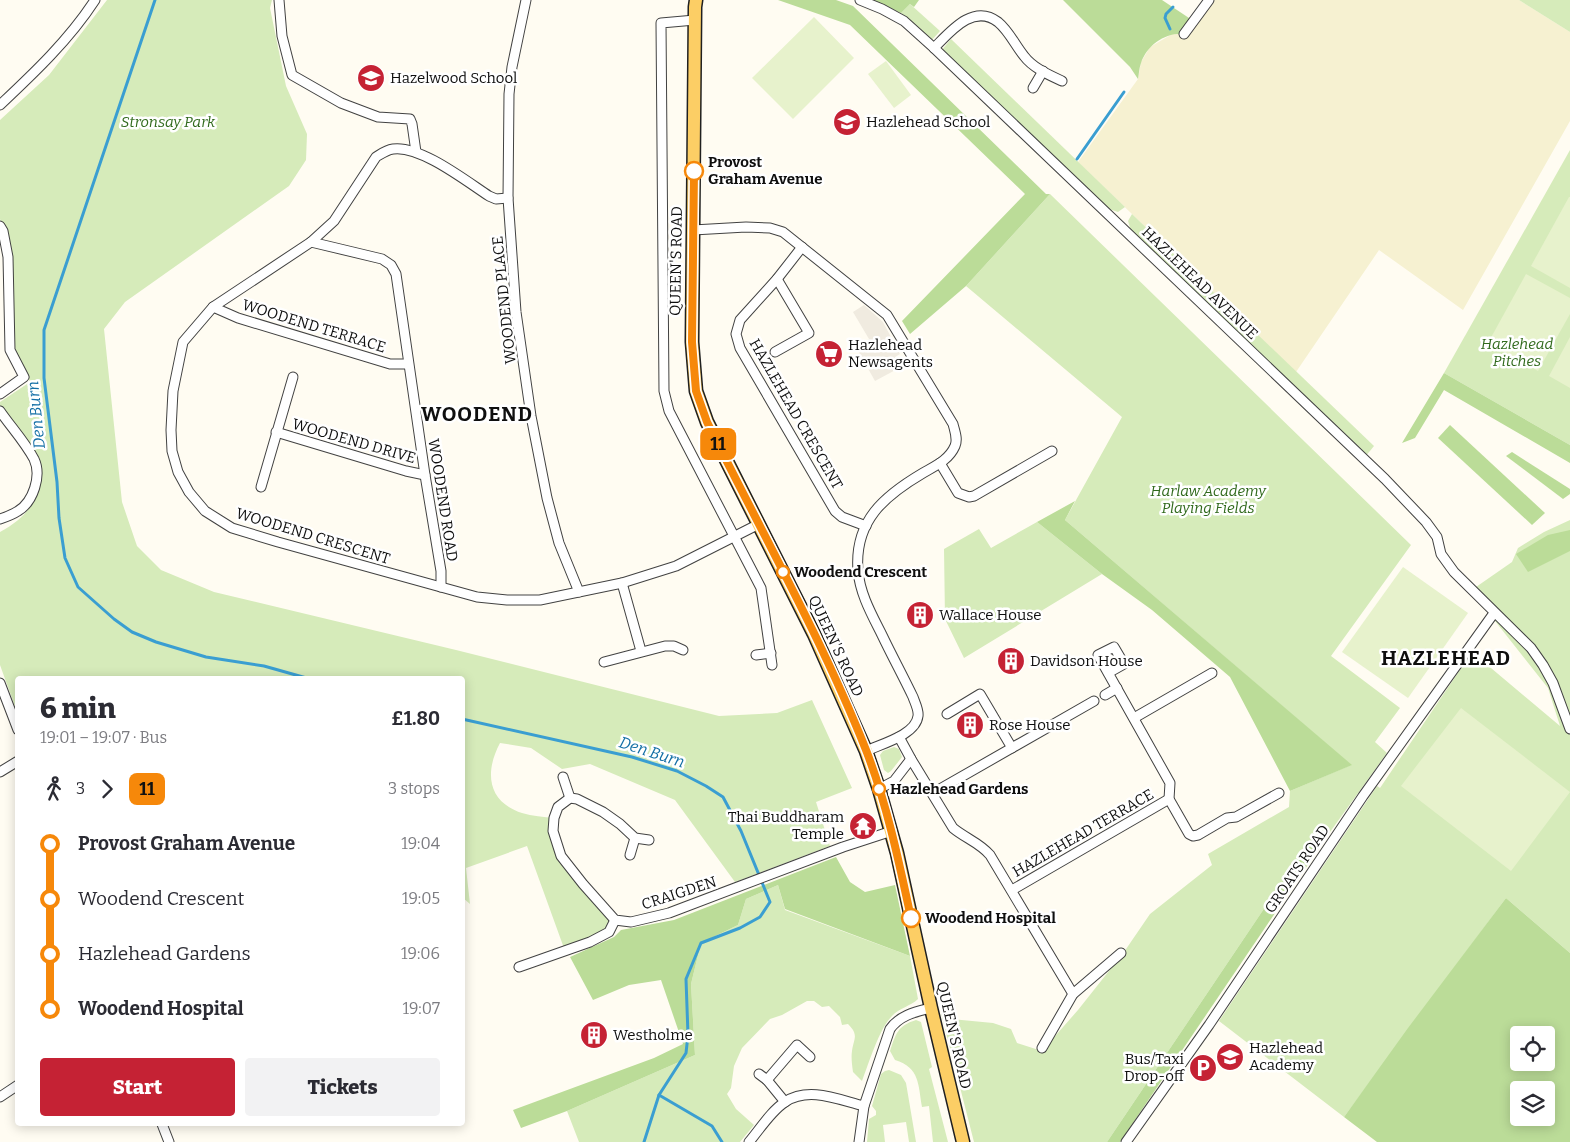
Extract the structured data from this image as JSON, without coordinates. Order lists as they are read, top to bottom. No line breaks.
{"streets":{"main road":["QUEEN'S ROAD"],"street":["HAZLEHEAD AVENUE","WOODEND PLACE","WOODEND TERRACE","HAZLEHEAD CRESCENT","WOODEND DRIVE","WOODEND ROAD","WOODEND CRESCENT","HAZLEHEAD TERRACE","GROATS ROAD","CRAIGDEN"]},"crossings":[["QUEEN'S ROAD","WOODEND CRESCENT"],["QUEEN'S ROAD","CRAIGDEN"],["HAZLEHEAD AVENUE","GROATS ROAD"],["WOODEND PLACE","WOODEND CRESCENT"],["WOODEND TERRACE","WOODEND ROAD"],["WOODEND TERRACE","WOODEND CRESCENT"],["WOODEND DRIVE","WOODEND ROAD"],["WOODEND ROAD","WOODEND CRESCENT"]],"districts":["WOODEND","HAZLEHEAD"],"water":["Den Burn"],"parks":["Stronsay Park","Hazlehead Pitches","Harlaw Academy Playing Fields"],"places":{"school or university":["Hazelwood School","Hazlehead School","Hazlehead Academy"],"other":["Provost Graham Avenue","Woodend Crescent","Hazlehead Gardens","Woodend Hospital"],"supermarket":["Hazlehead Newsagents"],"building":["Wallace House","Davidson House","Rose House","Westholme"],"temple":["Thai Buddharam Temple"],"parking":["Bus/Taxi Drop-off"]},"lines":["bus line 11"],"page":{"on_map":"11","heading":["6 min","19:01 – 19:07 · Bus","£1.80"],"legs":["3","11","3 stops"],"list":[{"name":"Provost Graham Avenue","value":"19:04"},{"name":"Woodend Crescent","value":"19:05"},{"name":"Hazlehead Gardens","value":"19:06"},{"name":"Woodend Hospital","value":"19:07"}],"buttons":["Start","Tickets"]}}
